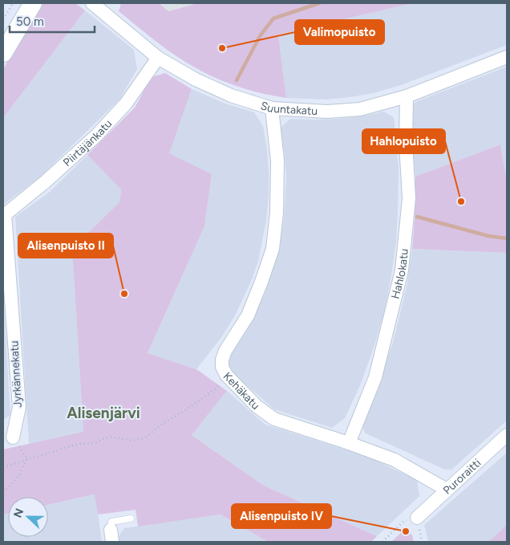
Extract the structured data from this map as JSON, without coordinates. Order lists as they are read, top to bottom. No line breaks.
{"streets":{"street":["Suuntakatu","Piirtäjänkatu","Hahlokatu","Jyrkännekatu","Kehäkatu","Puroraitti"]},"crossings":[["Suuntakatu","Piirtäjänkatu"],["Suuntakatu","Hahlokatu"],["Suuntakatu","Kehäkatu"],["Piirtäjänkatu","Jyrkännekatu"],["Hahlokatu","Kehäkatu"],["Kehäkatu","Puroraitti"]],"districts":["Alisenjärvi"],"places":["Valimopuisto","Hahlopuisto","Alisenpuisto II","Alisenpuisto IV"],"scale_bar":"50 m","north":"left"}
